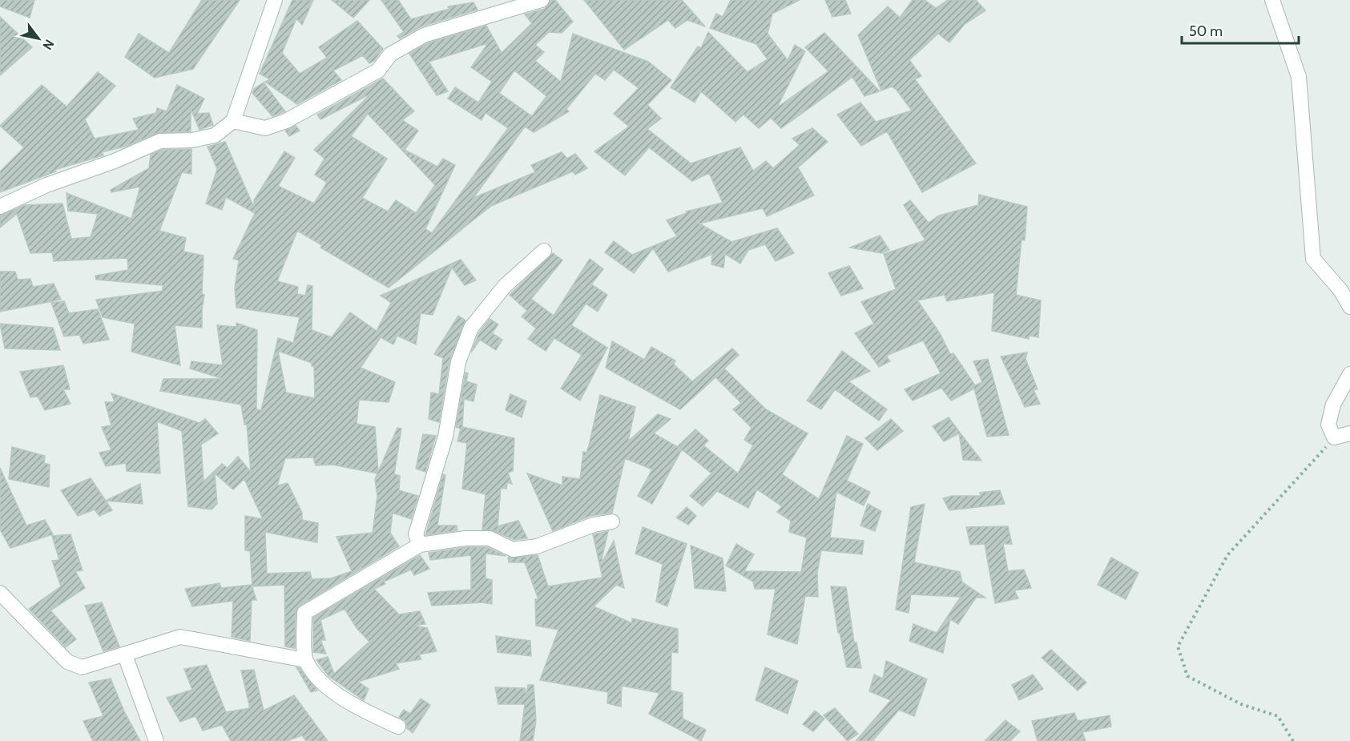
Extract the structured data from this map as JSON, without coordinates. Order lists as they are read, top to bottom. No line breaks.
{"scale_bar":"50 m","north":"bottom right"}
